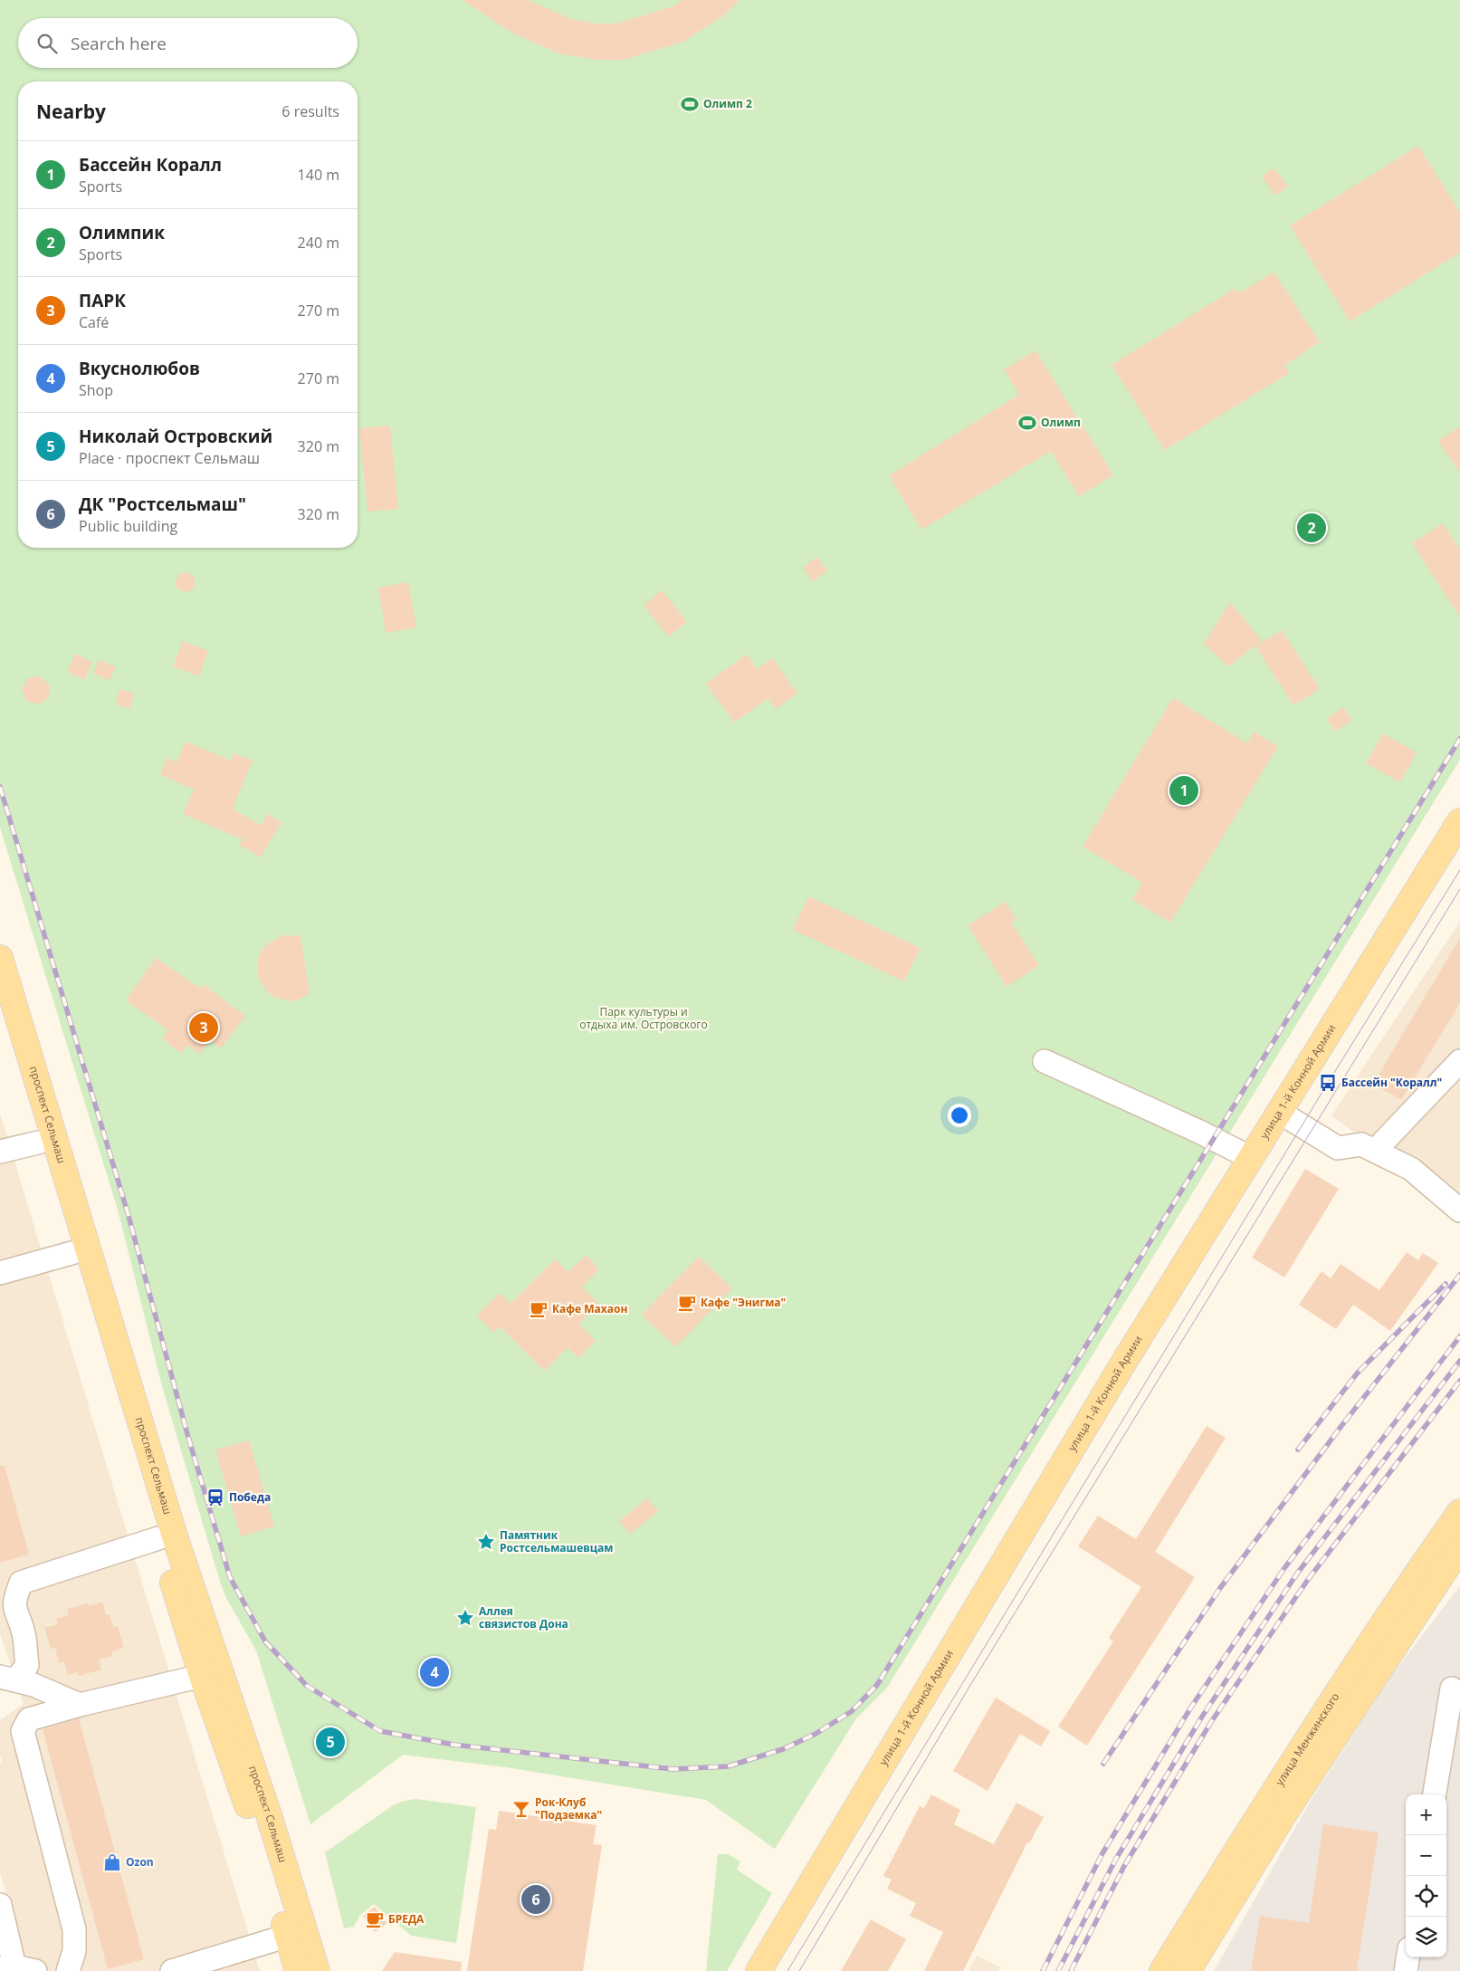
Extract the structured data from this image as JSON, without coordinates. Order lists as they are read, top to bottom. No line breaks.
{"streets":{"main road":["улица 1-й Конной Армии","проспект Сельмаш","улица Менжинского"]},"parks":["Парк культуры и отдыха им. Островского"],"places":{"sports":["Олимп 2","Олимп"],"bus stop":["Бассейн \"Коралл\""],"cafe":["Кафе \"Энигма\"","Кафе Махаон","БРЕДА"],"station":["Победа"],"place":["Памятник Ростсельмашевцам","Аллея связистов Дона"],"bar":["Рок-Клуб \"Подземка\""],"shop":["Ozon"]},"page":{"search":"Search here","heading":["Nearby","6 results"],"list":[{"mark":"1","name":"Бассейн Коралл","note":"Sports","value":"140 m"},{"mark":"2","name":"Олимпик","note":"Sports","value":"240 m"},{"mark":"3","name":"ПАРК","note":"Café","value":"270 m"},{"mark":"4","name":"Вкуснолюбов","note":"Shop","value":"270 m"},{"mark":"5","name":"Николай Островский","note":"Place · проспект Сельмаш","value":"320 m"},{"mark":"6","name":"ДК \"Ростсельмаш\"","note":"Public building","value":"320 m"}],"pins":["2","1","3","4","5","6"],"map_buttons":["+","−"]}}
